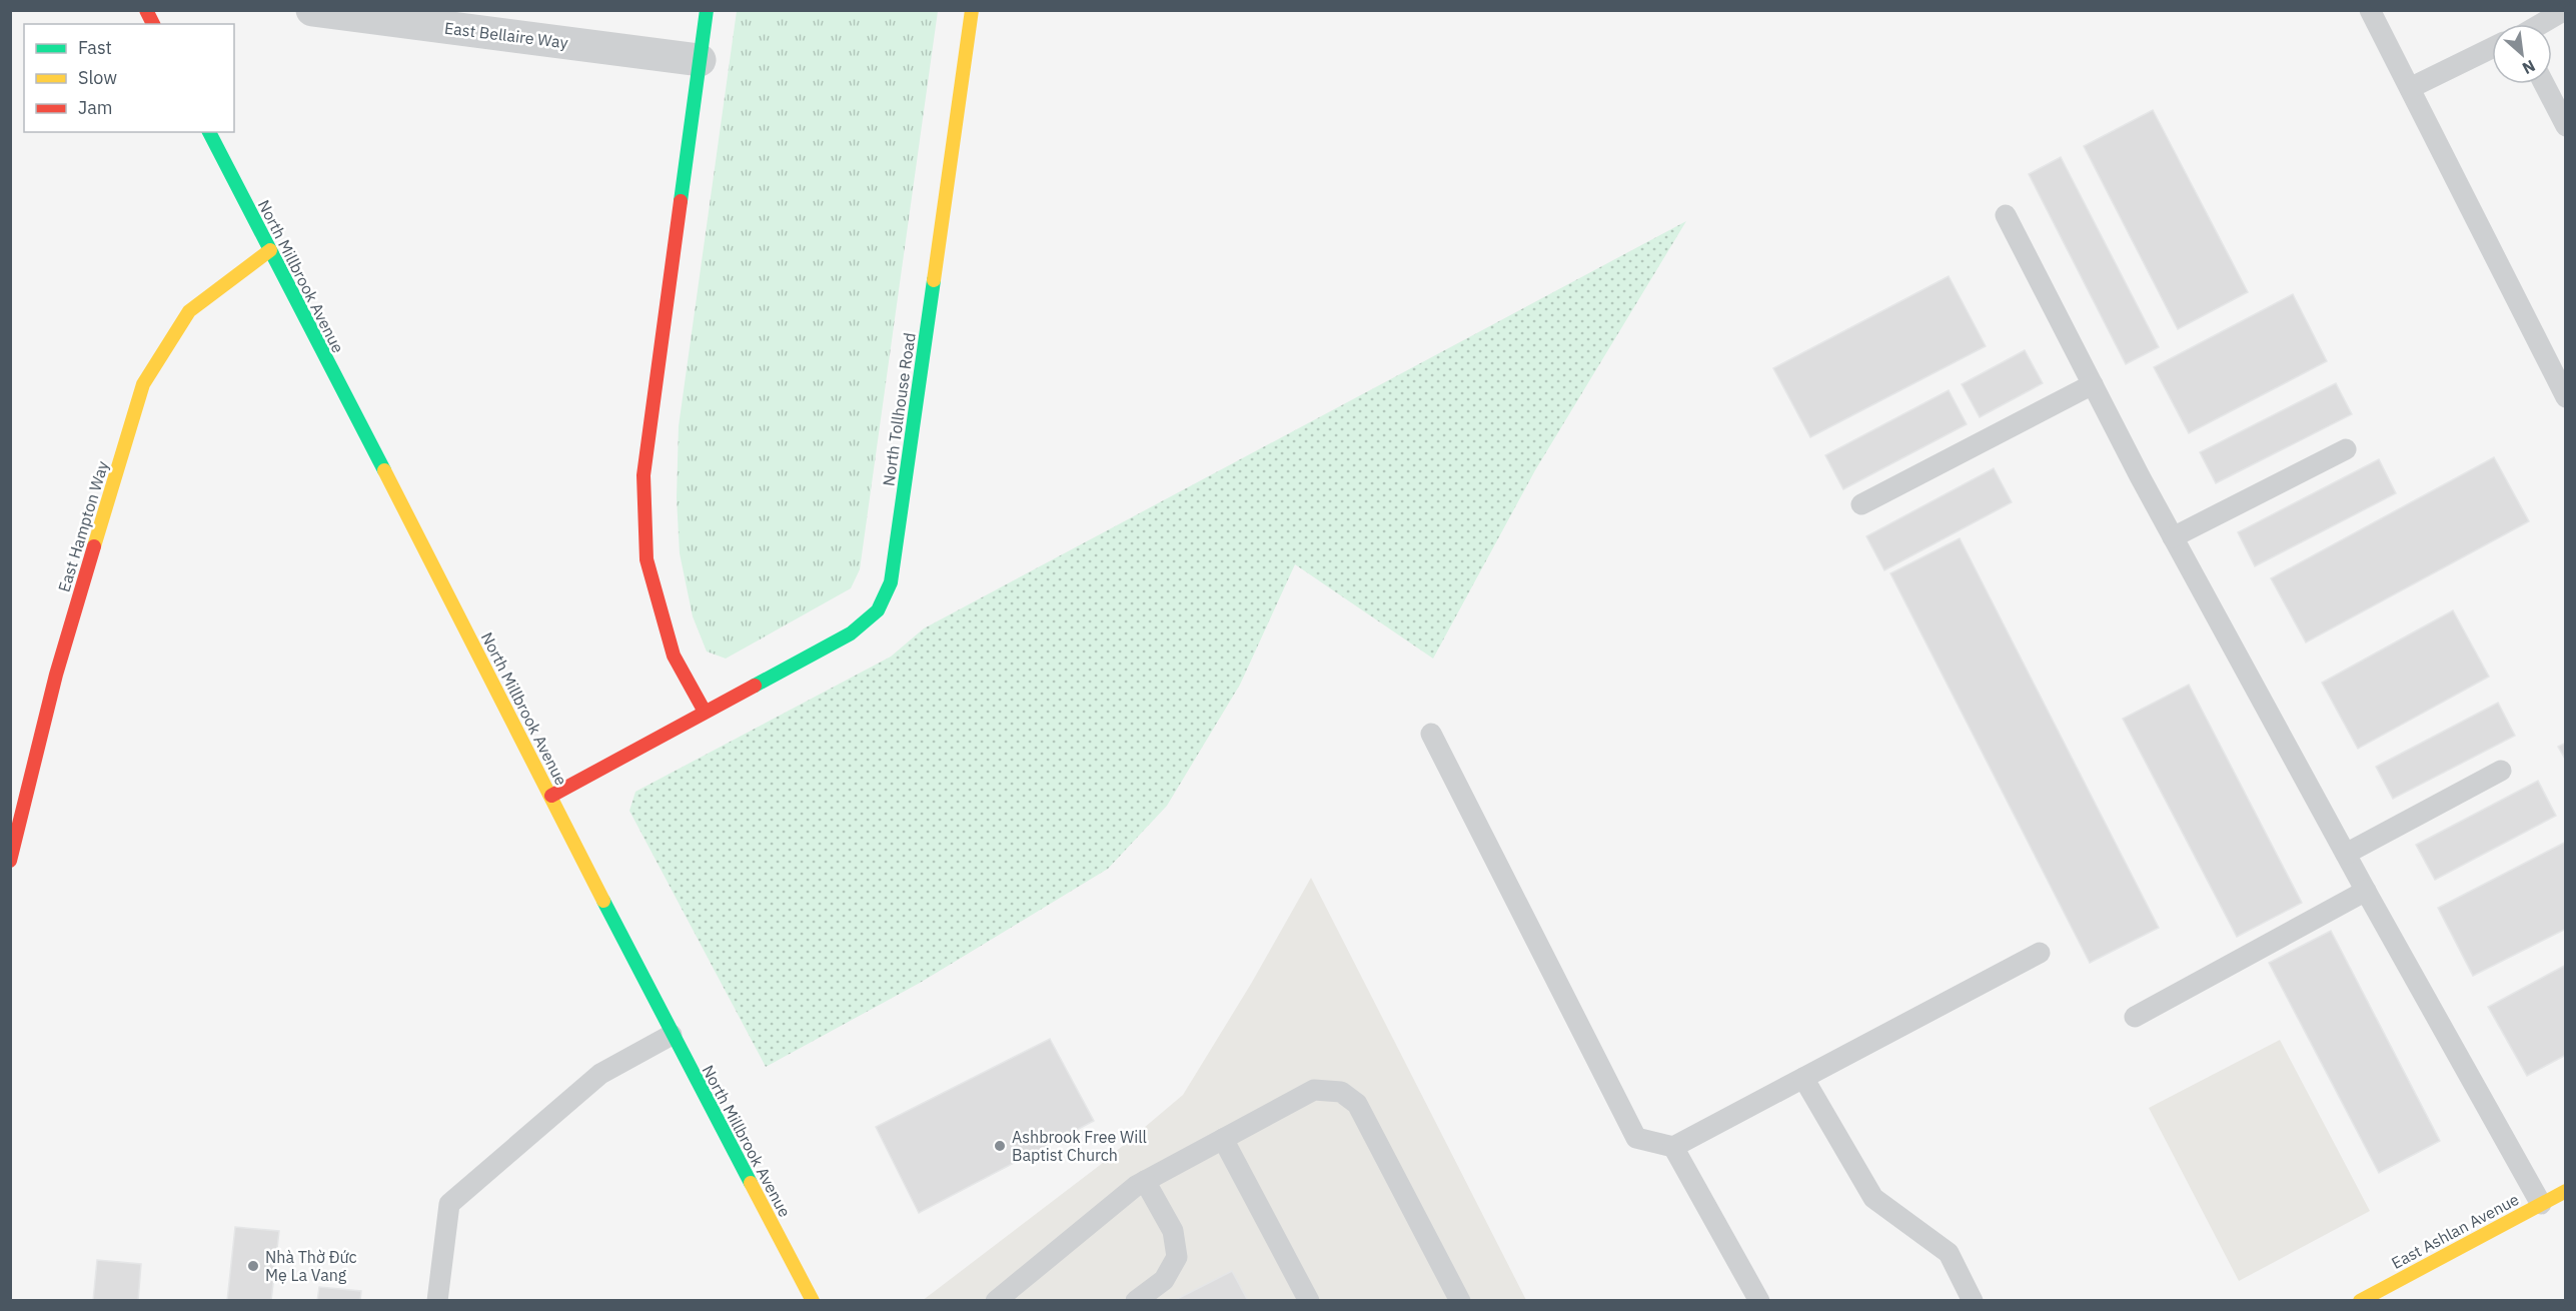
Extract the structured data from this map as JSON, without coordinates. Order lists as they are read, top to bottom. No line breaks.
{"streets":{"street":["East Bellaire Way","North Millbrook Avenue","North Tollhouse Road","East Hampton Way","East Ashlan Avenue"]},"crossings":[["North Millbrook Avenue","North Tollhouse Road"],["North Millbrook Avenue","East Hampton Way"]],"places":["Ashbrook Free Will Baptist Church","Nhà Thờ Đức Mẹ La Vang"],"legend":["Fast","Slow","Jam"],"north":"bottom right"}
